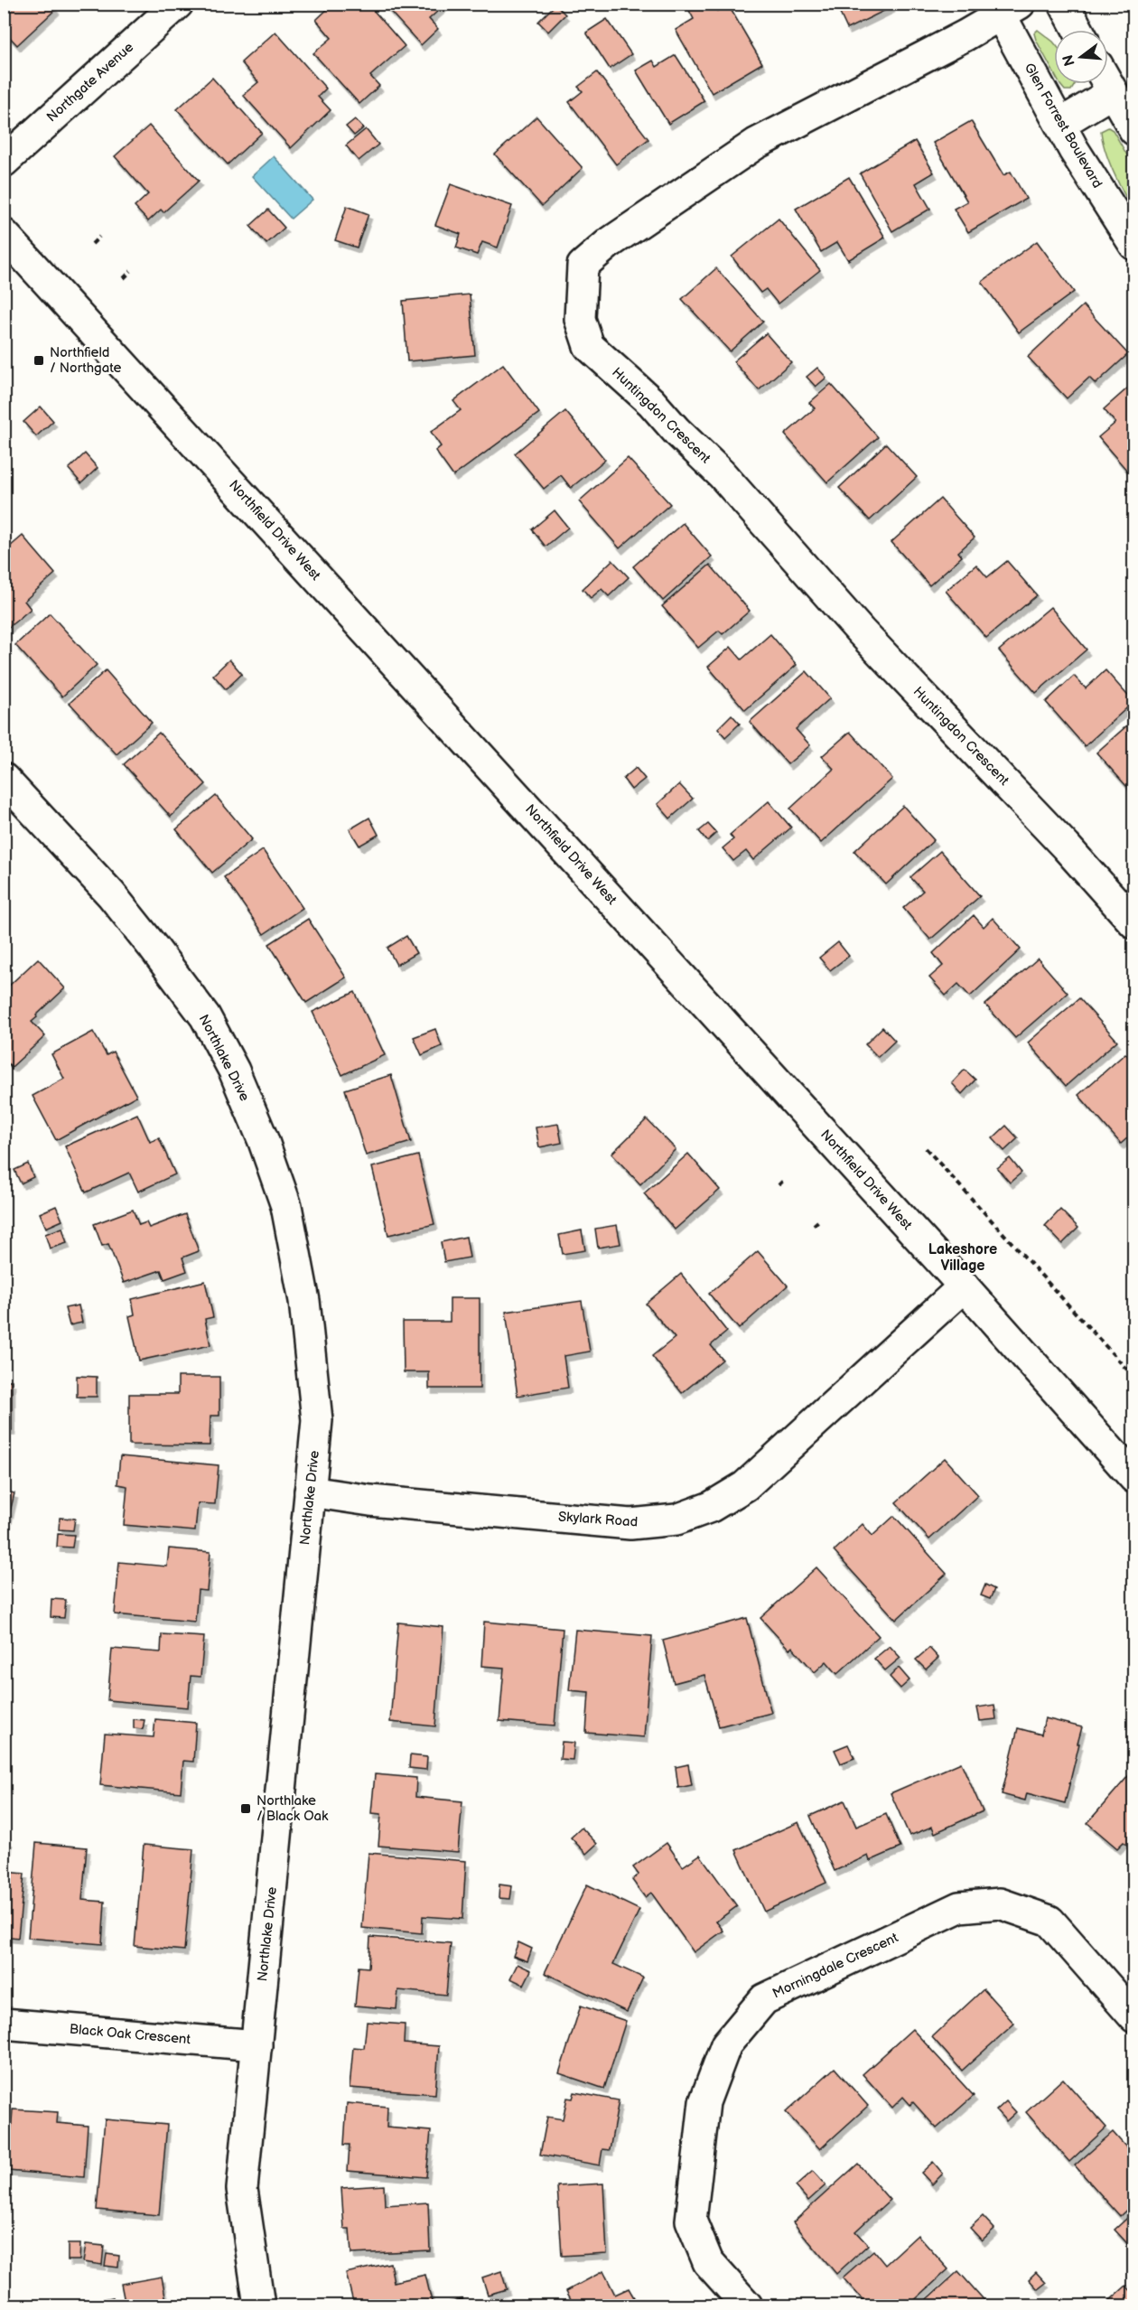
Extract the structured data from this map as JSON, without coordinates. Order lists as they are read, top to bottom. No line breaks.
{"streets":{"street":["Northgate Avenue","Glen Forrest Boulevard","Huntingdon Crescent","Northfield Drive West","Northlake Drive","Skylark Road","Morningdale Crescent","Black Oak Crescent"]},"crossings":[["Glen Forrest Boulevard","Huntingdon Crescent"],["Northfield Drive West","Skylark Road"],["Northlake Drive","Skylark Road"],["Northlake Drive","Black Oak Crescent"]],"districts":["Lakeshore Village"],"places":{"transit":["Northfield / Northgate","Northlake / Black Oak"]},"north":"left"}
